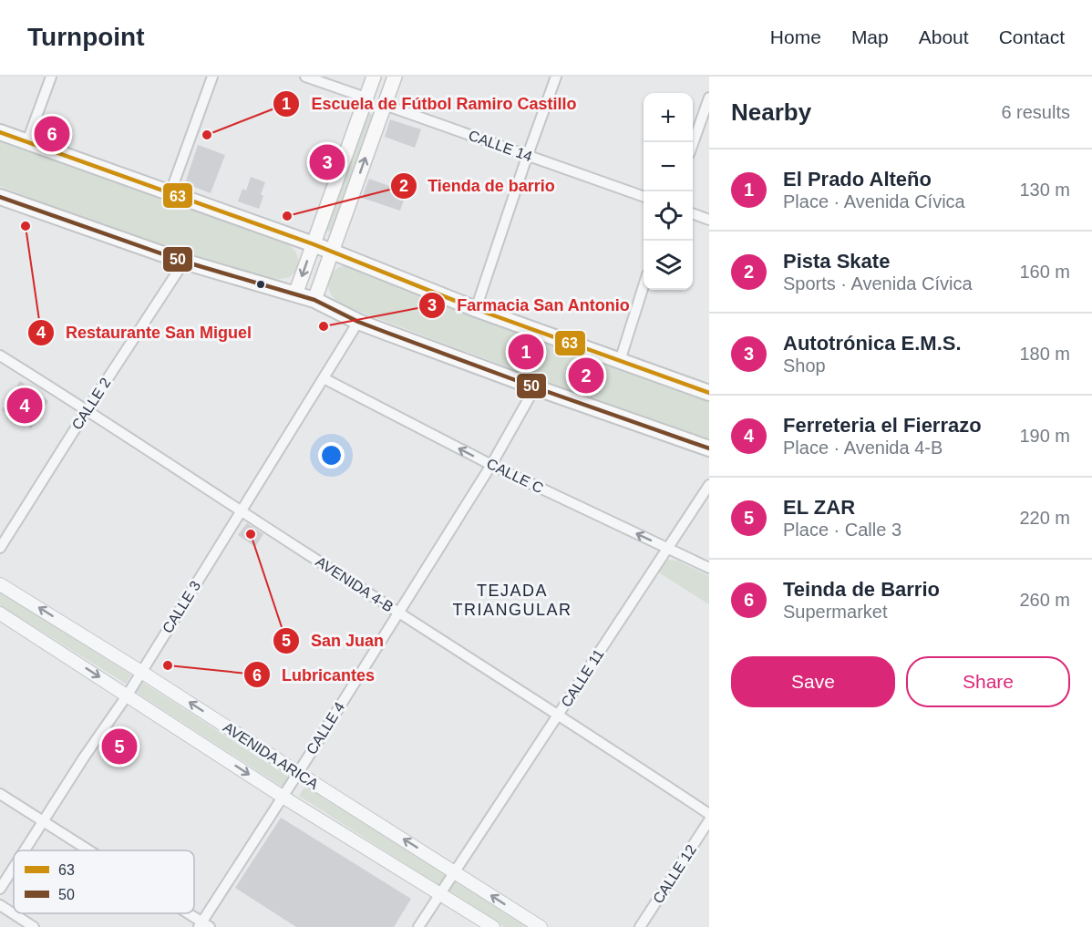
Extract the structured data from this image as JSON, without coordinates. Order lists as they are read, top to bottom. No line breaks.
{"streets":{"street":["CALLE 14","CALLE 2","CALLE C","AVENIDA 4-B","CALLE 3","CALLE 11","CALLE 4","AVENIDA ARICA","CALLE 12"]},"crossings":[["CALLE 2","AVENIDA 4-B"],["CALLE C","CALLE 3"],["CALLE C","CALLE 11"],["CALLE C","CALLE 4"],["AVENIDA 4-B","CALLE 3"],["AVENIDA 4-B","CALLE 11"],["AVENIDA 4-B","CALLE 4"],["CALLE 3","AVENIDA ARICA"],["CALLE 11","AVENIDA ARICA"],["CALLE 4","AVENIDA ARICA"]],"one_way":["CALLE C"],"districts":["TEJADA TRIANGULAR"],"places":["Escuela de Fútbol Ramiro Castillo","Tienda de barrio","Restaurante San Miguel","Farmacia San Antonio","San Juan","Lubricantes"],"lines":["transit line 63","transit line 50"],"legend":["63","50"],"page":{"header":"Turnpoint","nav":["Home","Map","About","Contact"],"heading":["Nearby","6 results"],"map_buttons":["+","−"],"pins":["6","3","1","2","4","5"],"list":[{"mark":"1","name":"El Prado Alteño","note":"Place · Avenida Cívica","value":"130 m"},{"mark":"2","name":"Pista Skate","note":"Sports · Avenida Cívica","value":"160 m"},{"mark":"3","name":"Autotrónica E.M.S.","note":"Shop","value":"180 m"},{"mark":"4","name":"Ferreteria el Fierrazo","note":"Place · Avenida 4-B","value":"190 m"},{"mark":"5","name":"EL ZAR","note":"Place · Calle 3","value":"220 m"},{"mark":"6","name":"Teinda de Barrio","note":"Supermarket","value":"260 m"}],"buttons":["Save","Share"]}}
